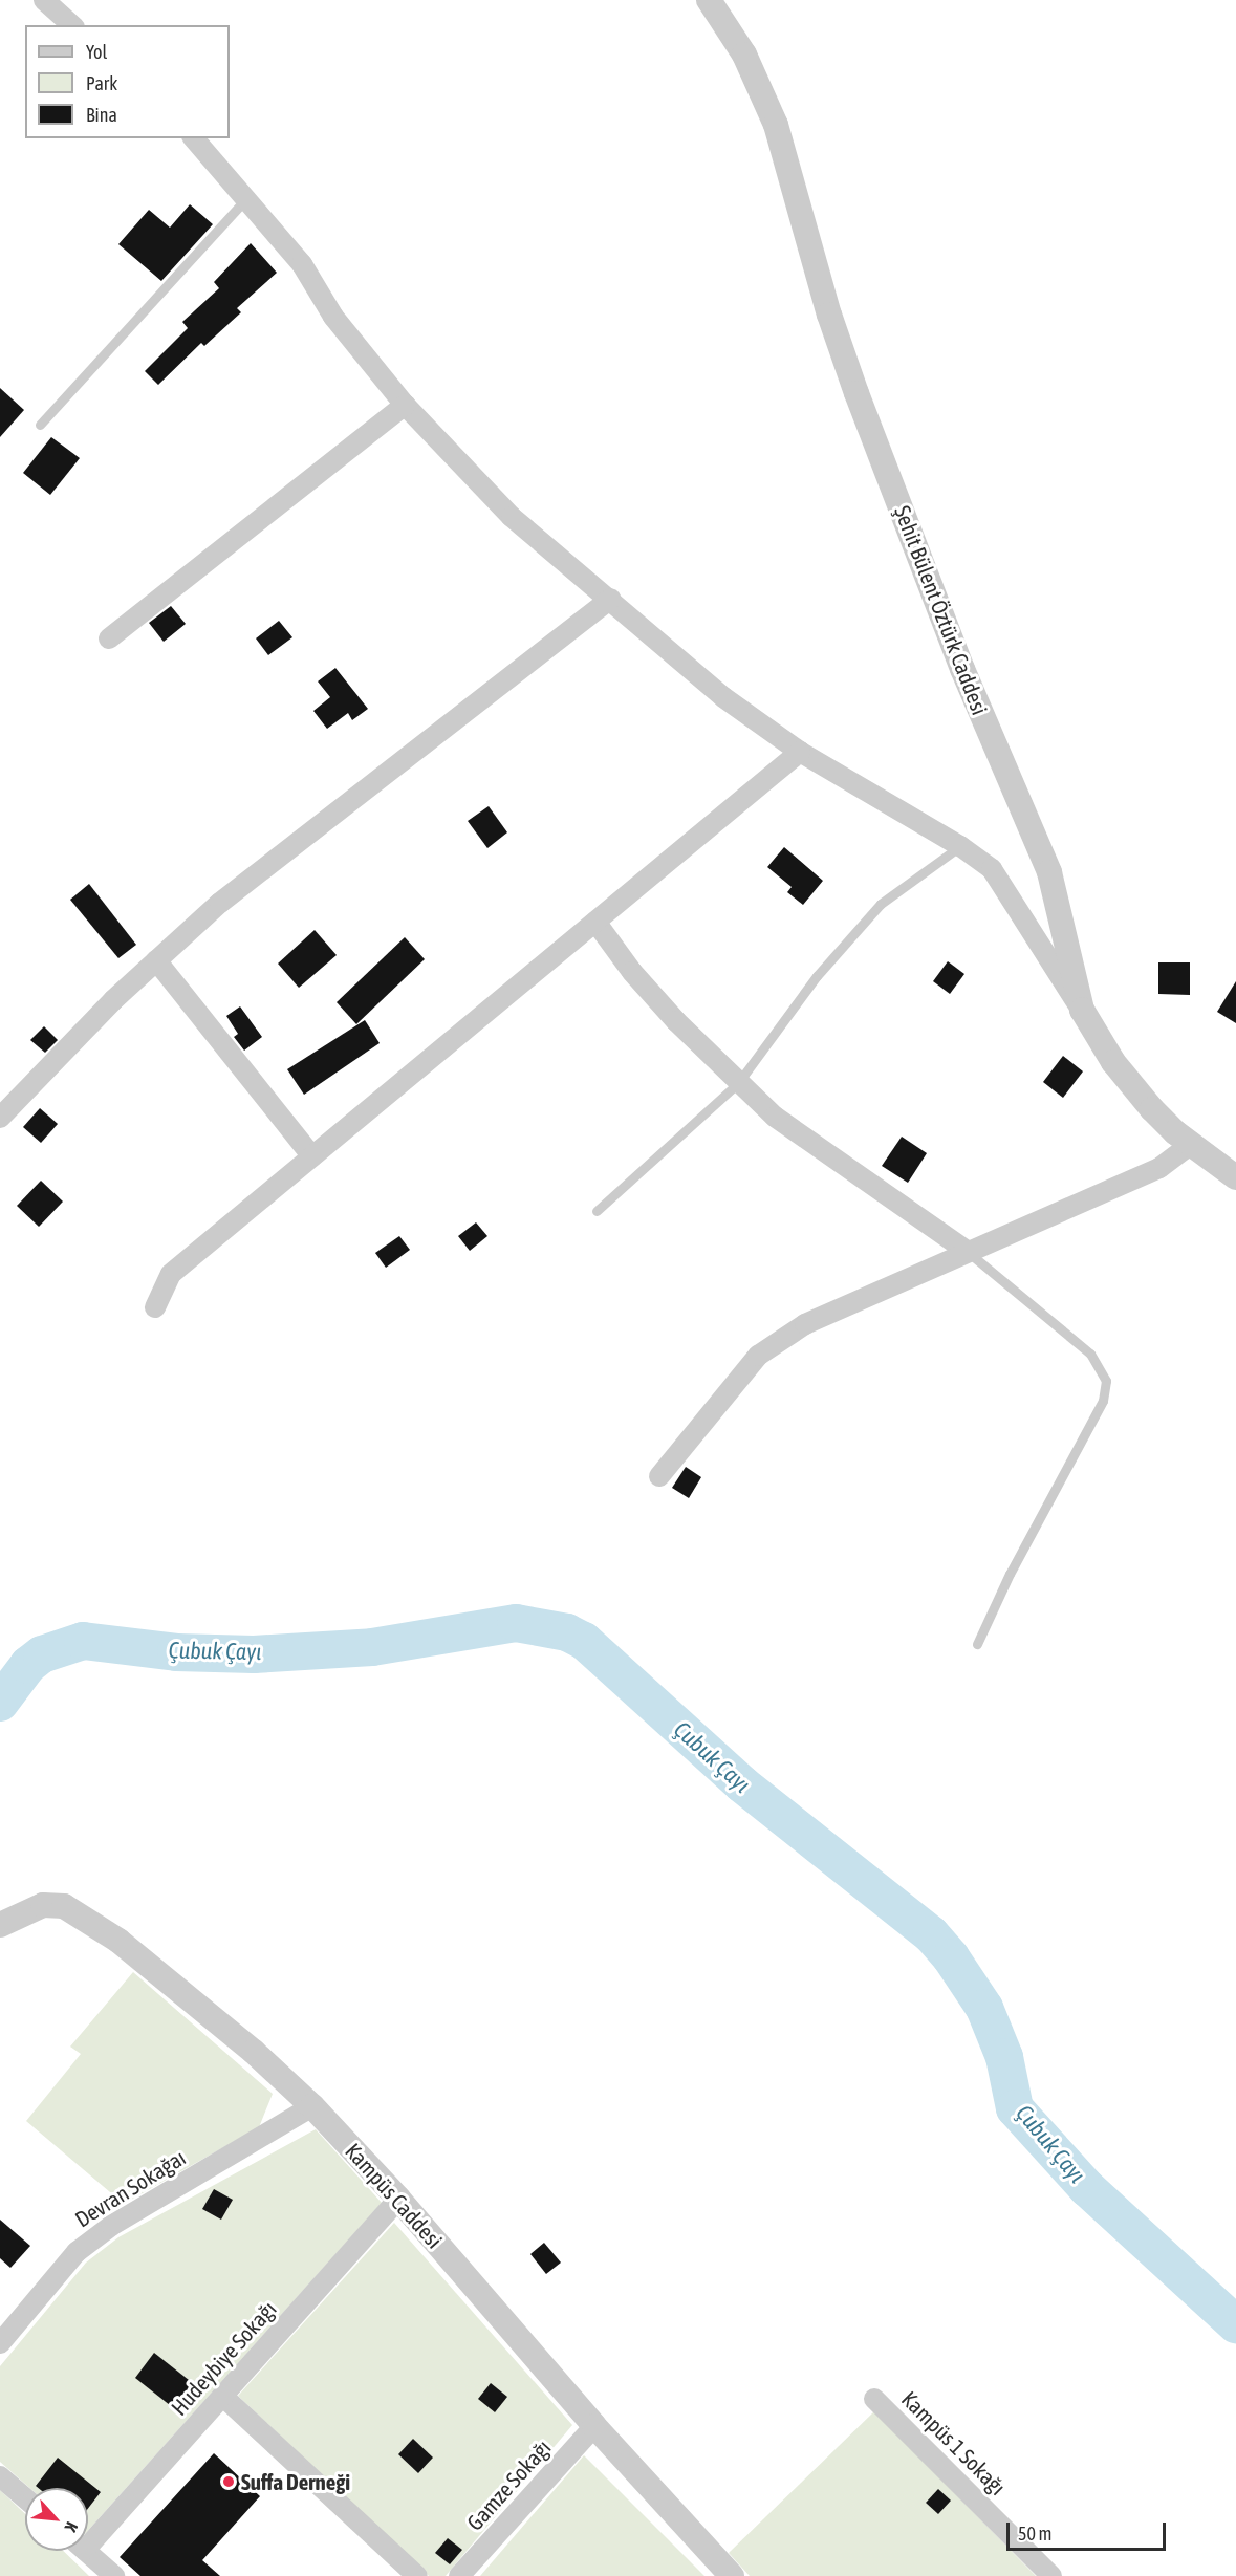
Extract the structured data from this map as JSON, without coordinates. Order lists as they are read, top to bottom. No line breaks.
{"streets":{"street":["Şehit Bülent Öztürk Caddesi","Devran Sokağaı","Kampüs Caddesi","Hudeybiye Sokağı","Kampüs 1 Sokağı","Gamze Sokağı"]},"crossings":[["Devran Sokağaı","Kampüs Caddesi"],["Kampüs Caddesi","Hudeybiye Sokağı"],["Kampüs Caddesi","Gamze Sokağı"]],"water":["Çubuk Çayı"],"places":["Suffa Derneği"],"legend":["Yol","Park","Bina"],"scale_bar":"50 m","north":"bottom right"}
